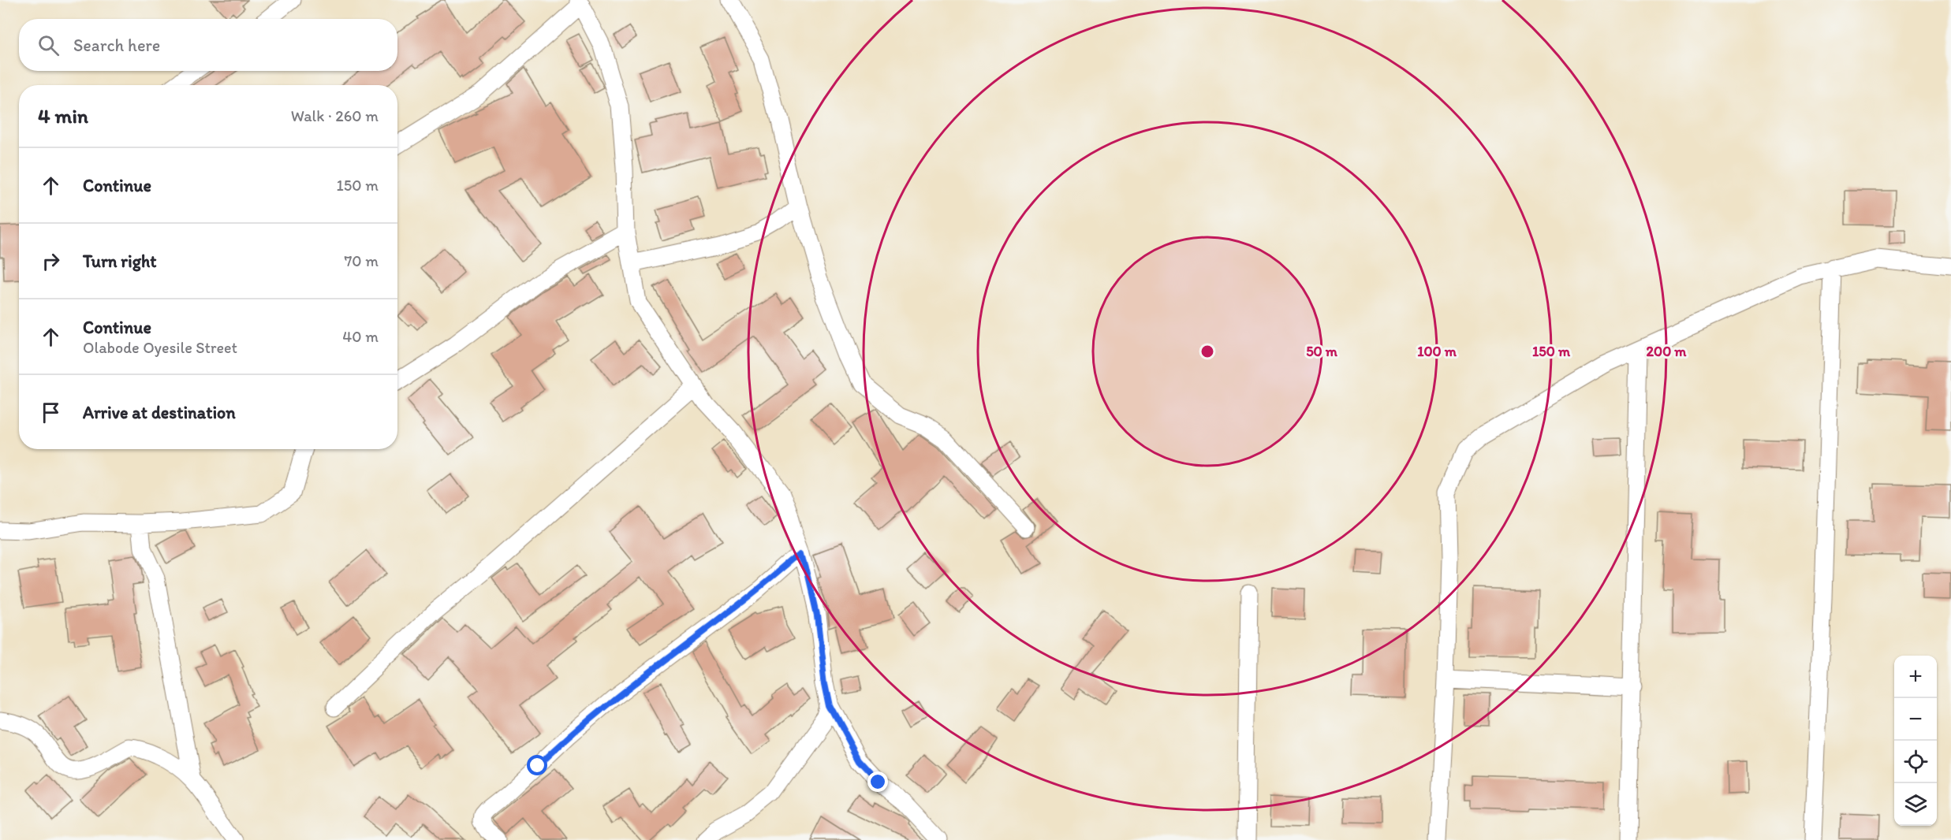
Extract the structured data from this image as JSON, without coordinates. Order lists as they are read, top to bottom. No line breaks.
{"page":{"search":"Search here","heading":["4 min","Walk · 260 m"],"list":[["Continue","150 m"],["Turn right","70 m"],["Continue","Olabode Oyesile Street","40 m"],"Arrive at destination"],"map_buttons":["+","−"]},"rings":["50 m","100 m","150 m","200 m"]}
